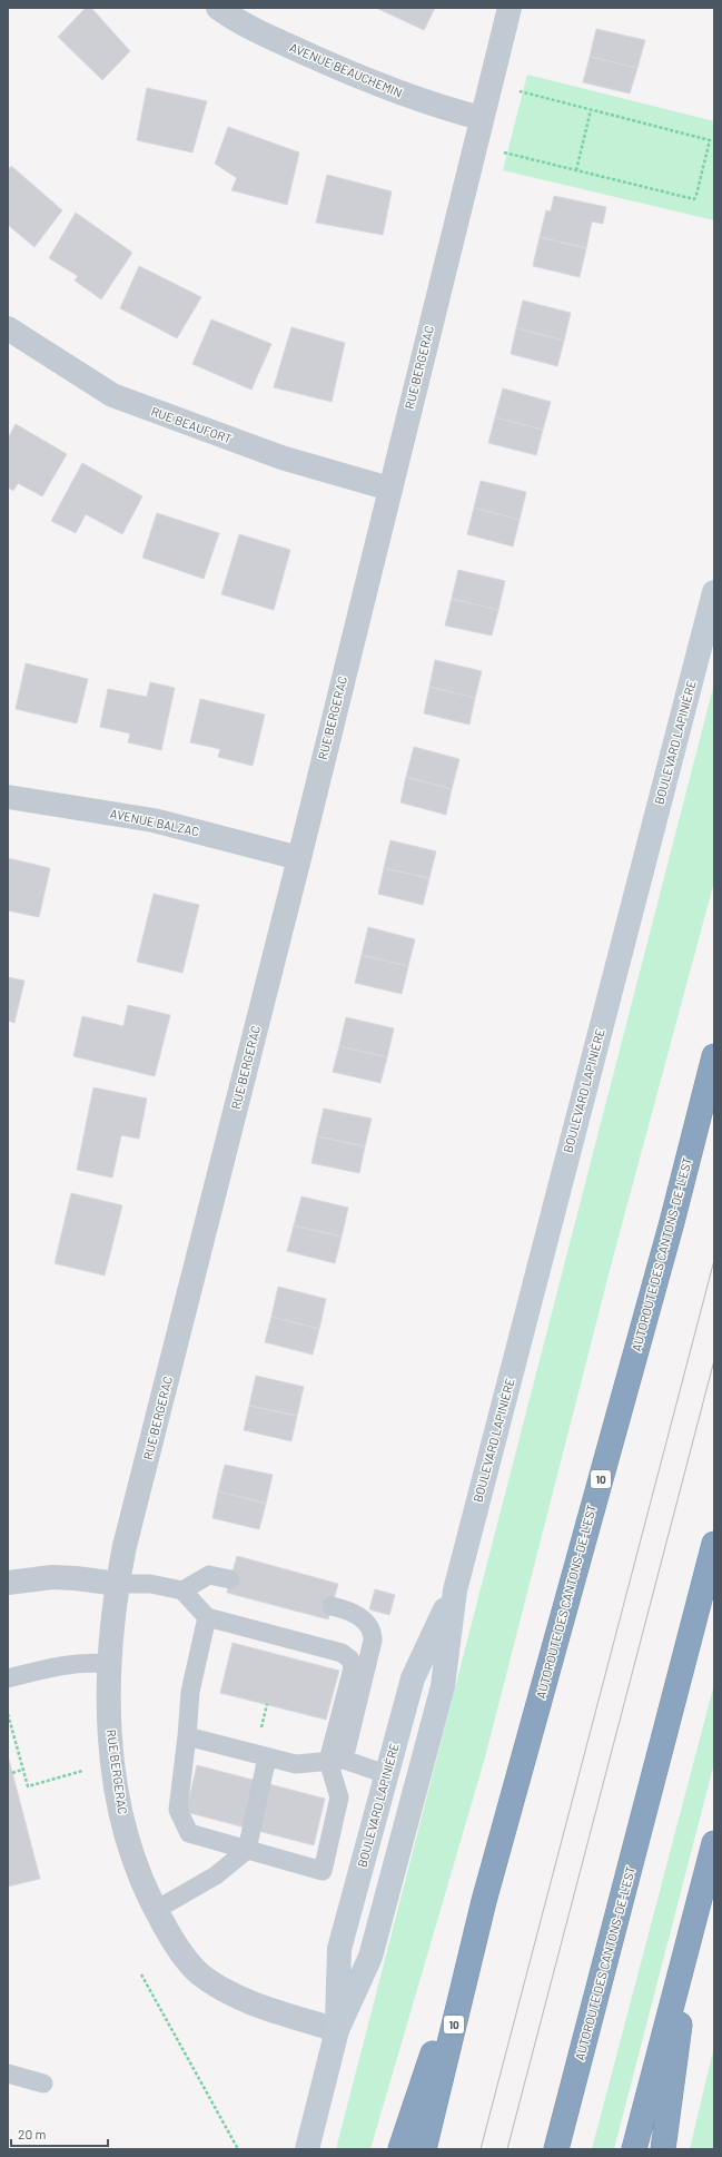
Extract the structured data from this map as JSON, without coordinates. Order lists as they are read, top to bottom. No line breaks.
{"streets":{"highway":["AUTOROUTE DES CANTONS-DE-L'EST","10"],"main road":["BOULEVARD LAPINIÈRE"],"street":["AVENUE BEAUCHEMIN","RUE BERGERAC","RUE BEAUFORT","AVENUE BALZAC"]},"crossings":[["AVENUE BEAUCHEMIN","RUE BERGERAC"],["RUE BERGERAC","RUE BEAUFORT"],["RUE BERGERAC","BOULEVARD LAPINIÈRE"],["RUE BERGERAC","AVENUE BALZAC"]],"scale_bar":"20 m"}
